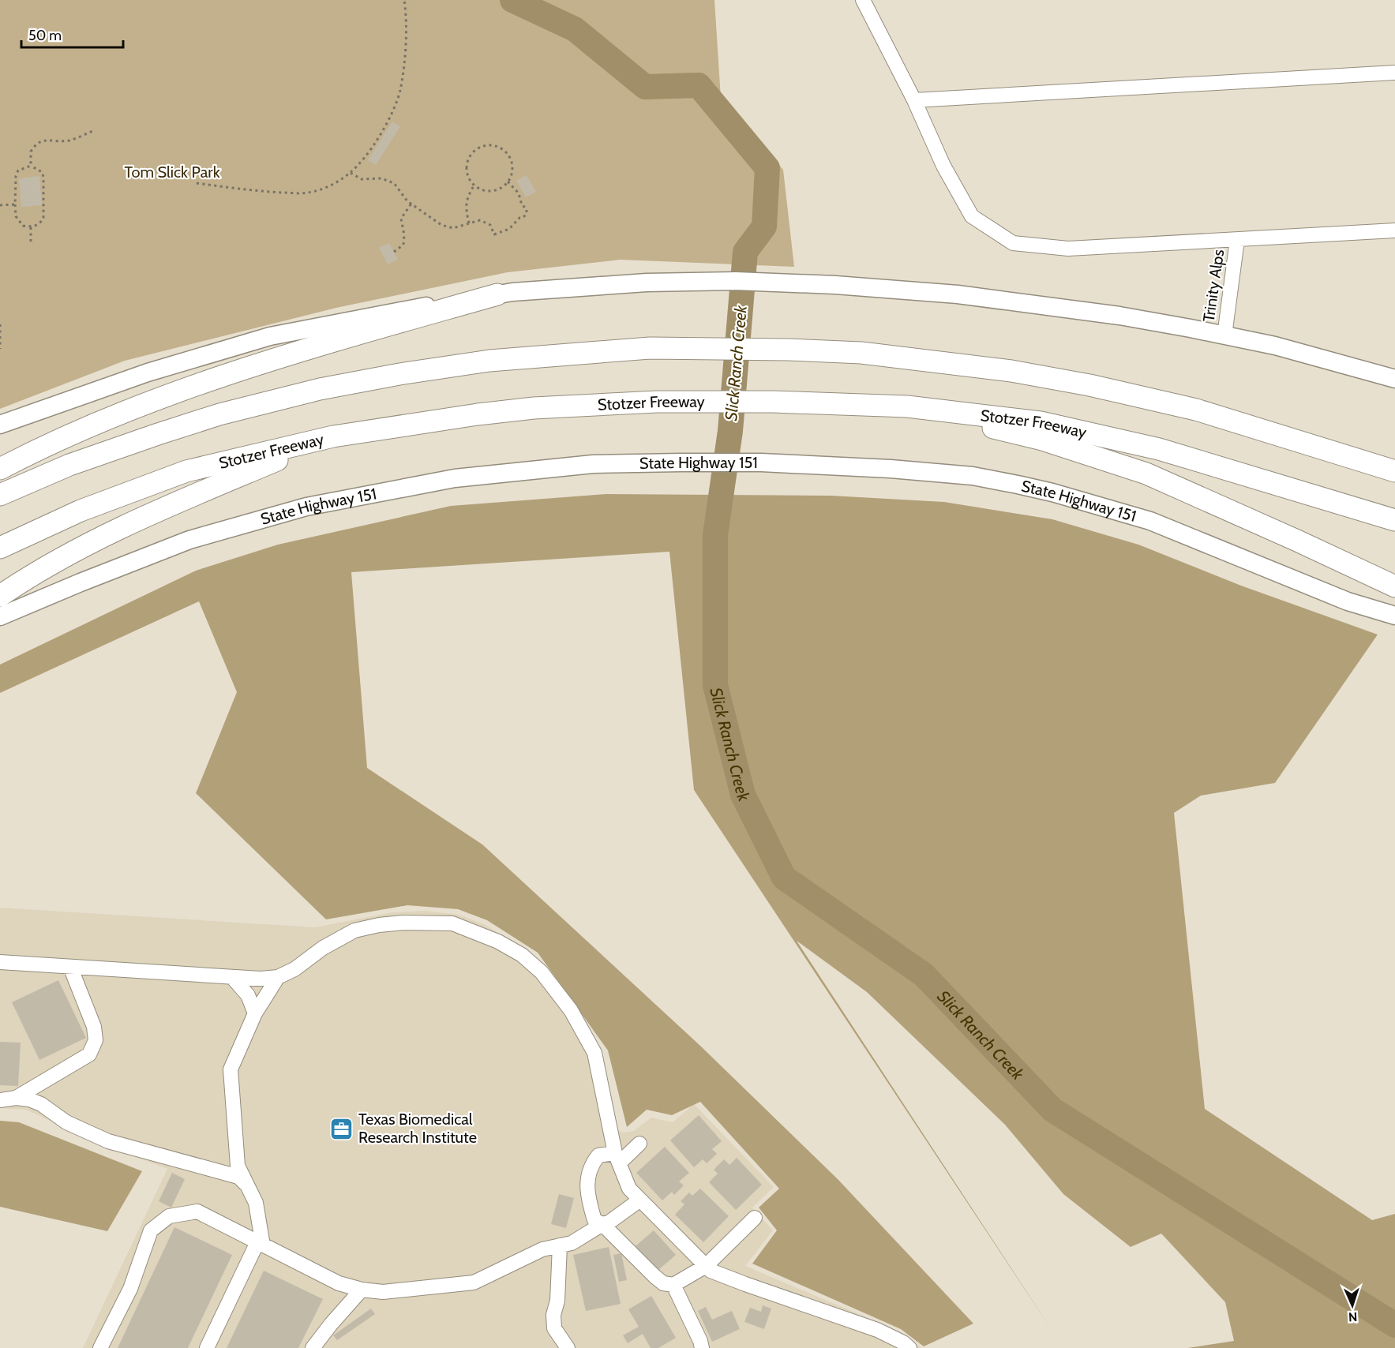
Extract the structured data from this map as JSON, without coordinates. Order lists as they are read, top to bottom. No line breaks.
{"streets":{"highway":["Stotzer Freeway"],"main road":["State Highway 151"],"street":["Trinity Alps"]},"water":["Slick Ranch Creek"],"parks":["Tom Slick Park"],"places":{"office":["Texas Biomedical Research Institute"]},"scale_bar":"50 m","north":"bottom"}
